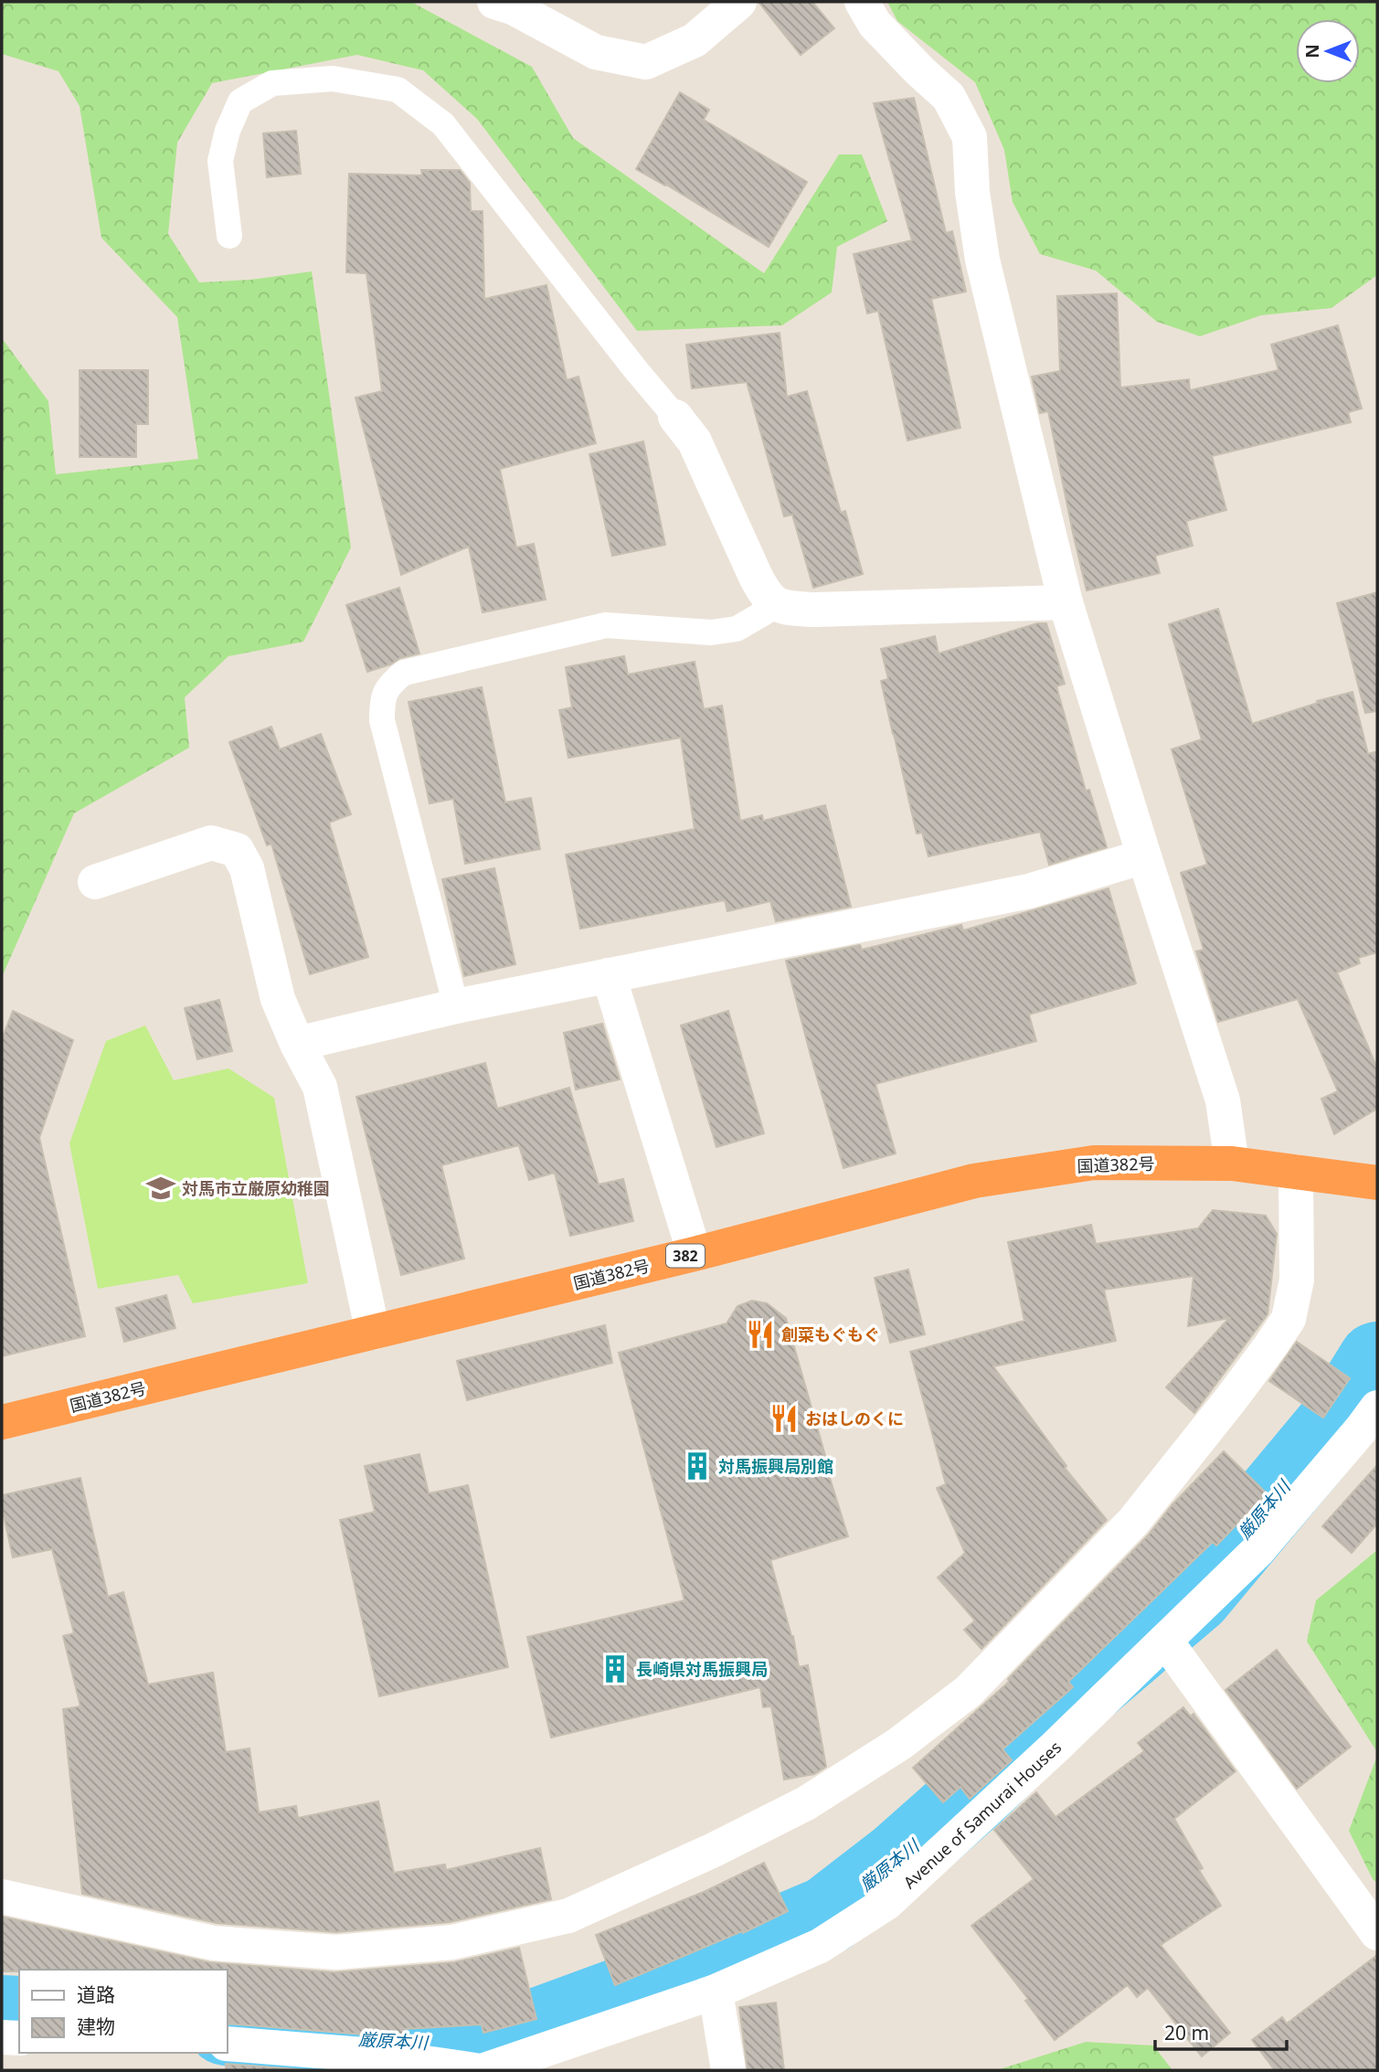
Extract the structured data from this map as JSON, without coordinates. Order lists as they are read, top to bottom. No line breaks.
{"streets":{"highway":["国道382号","382"],"street":["Avenue of Samurai Houses"]},"water":["厳原本川"],"places":{"school or university":["対馬市立厳原幼稚園"],"restaurant":["創菜もぐもぐ","おはしのくに"],"building":["対馬振興局別館","長崎県対馬振興局"]},"legend":["道路","建物"],"scale_bar":"20 m","north":"left"}
